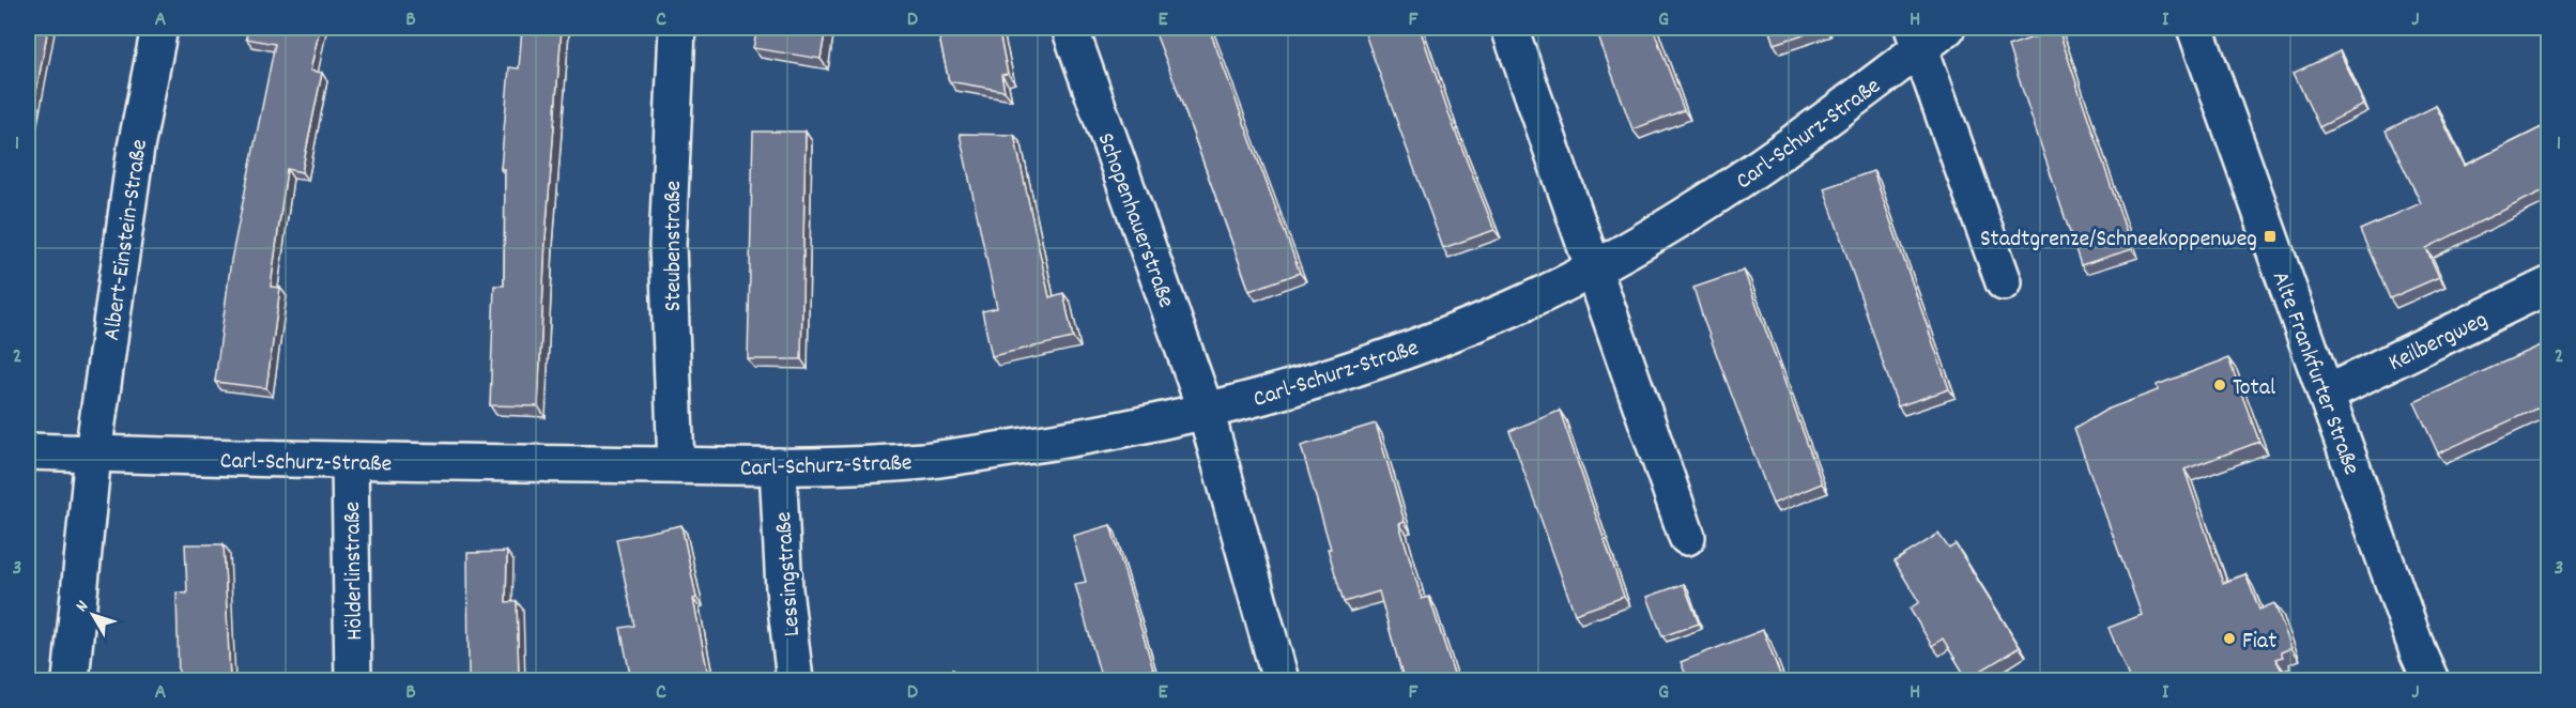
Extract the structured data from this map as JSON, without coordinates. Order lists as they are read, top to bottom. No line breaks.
{"streets":{"street":["Carl-Schurz-Straße","Schopenhauerstraße","Albert-Einstein-Straße","Steubenstraße","Keilbergweg","Alte Frankfurter Straße","Hölderlinstraße","Lessingstraße"]},"crossings":[["Carl-Schurz-Straße","Schopenhauerstraße"],["Carl-Schurz-Straße","Albert-Einstein-Straße"],["Carl-Schurz-Straße","Steubenstraße"],["Carl-Schurz-Straße","Hölderlinstraße"],["Carl-Schurz-Straße","Lessingstraße"],["Keilbergweg","Alte Frankfurter Straße"]],"places":{"transit":["Stadtgrenze/Schneekoppenweg"],"other":["Total","Fiat"]},"north":"top left","grid":{"columns":["A","B","C","D","E","F","G","H","I","J"],"rows":["1","2","3"]}}
